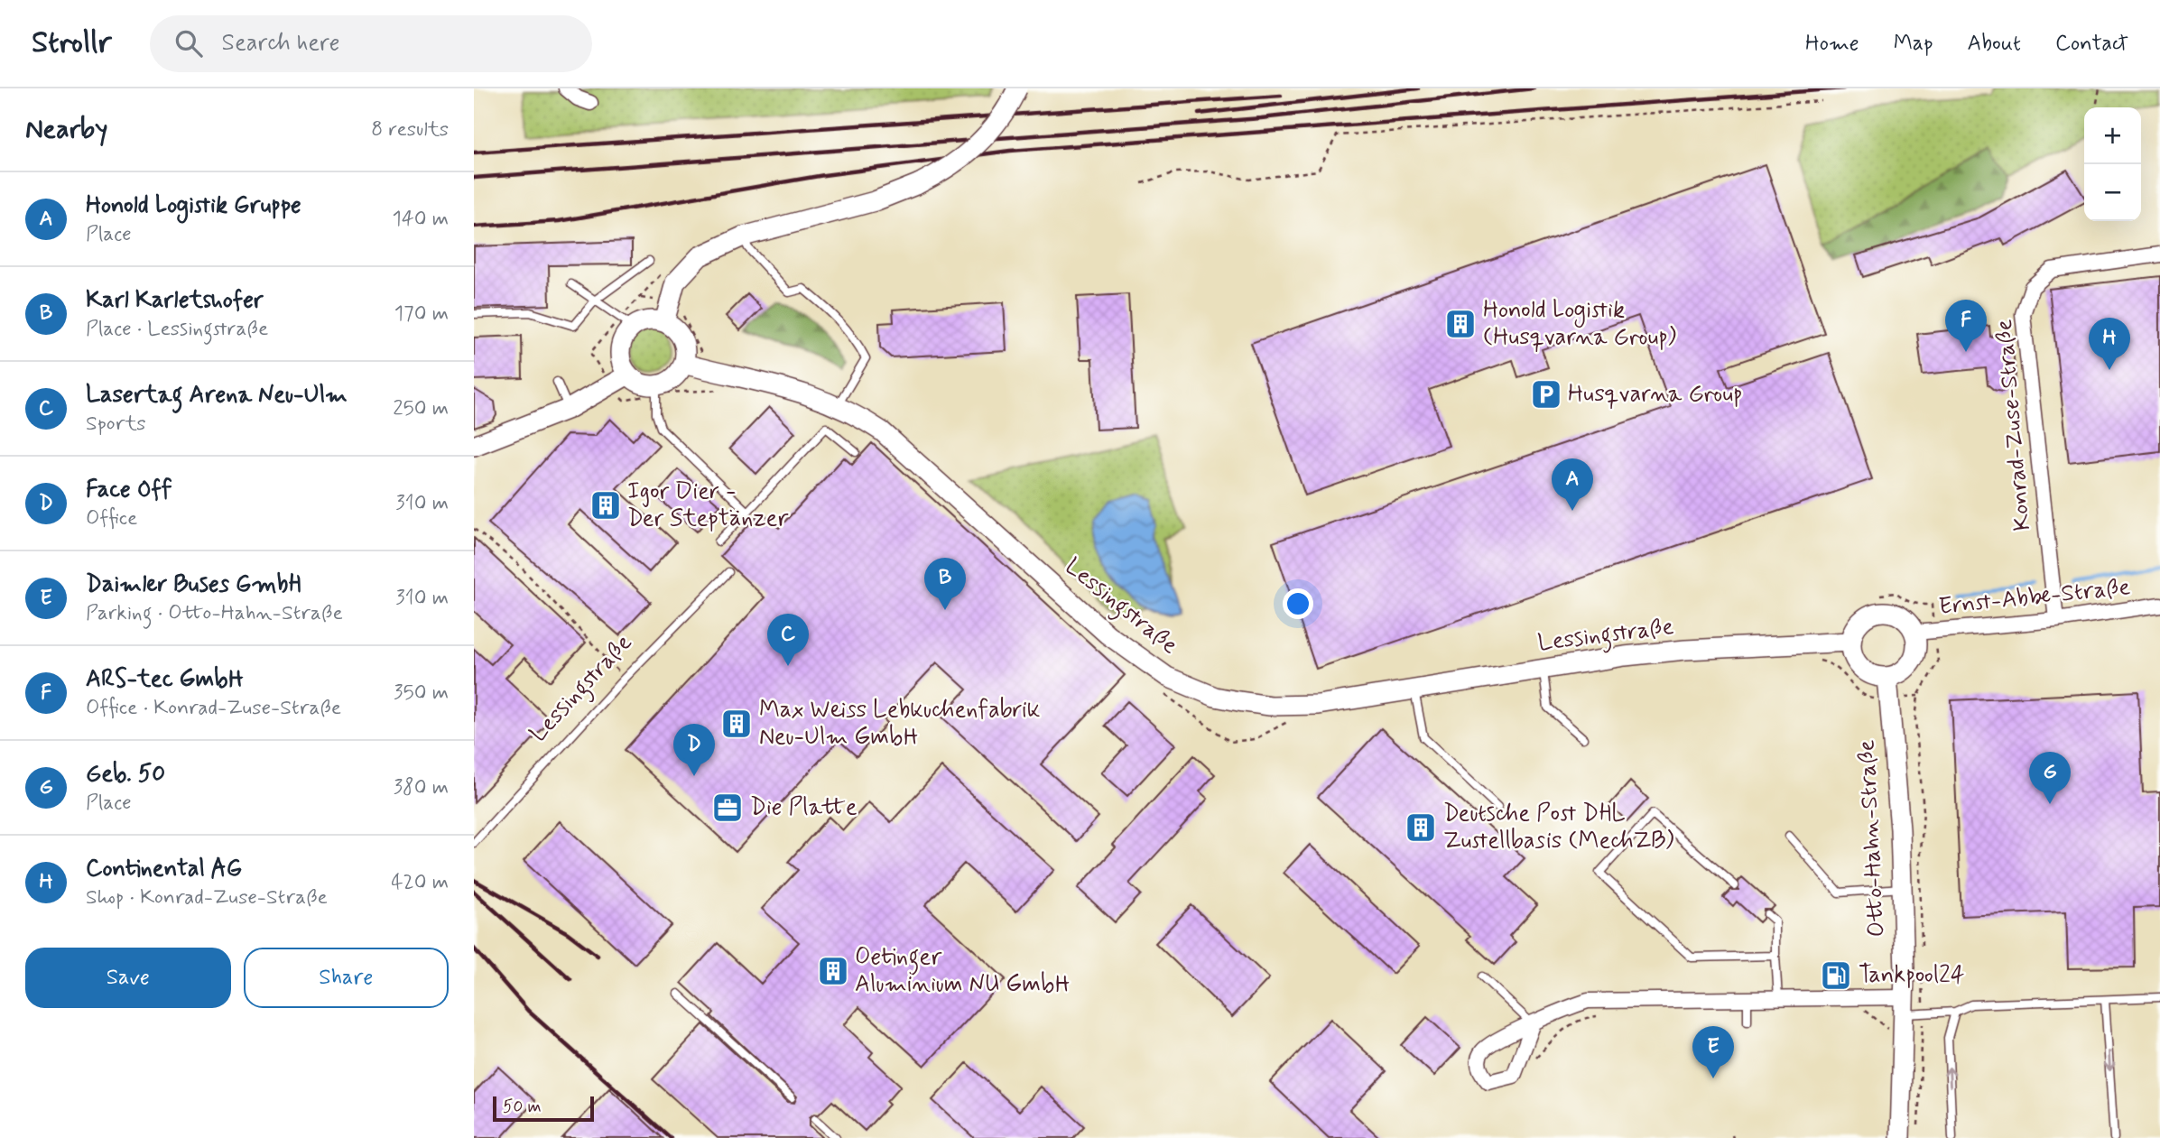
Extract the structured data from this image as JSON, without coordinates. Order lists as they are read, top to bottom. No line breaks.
{"streets":{"street":["Konrad-Zuse-Straße","Ernst-Abbe-Straße","Lessingstraße","Otto-Hahn-Straße"]},"crossings":[["Konrad-Zuse-Straße","Ernst-Abbe-Straße"],["Ernst-Abbe-Straße","Lessingstraße"],["Ernst-Abbe-Straße","Otto-Hahn-Straße"],["Lessingstraße","Otto-Hahn-Straße"]],"places":{"building":["Honold Logistik (Husqvarna Group)","Igor Dier - Der Steptänzer","Max Weiss Lebkuchenfabrik Neu-Ulm GmbH","Deutsche Post DHL Zustellbasis (MechZB)","Oetinger Aluminium NU GmbH"],"parking":["Husqvarna Group"],"office":["Die Platte"],"fuel station":["Tankpool24"]},"scale_bar":"50 m","page":{"header":"Strollr","search":"Search here","nav":["Home","Map","About","Contact"],"heading":["Nearby","8 results"],"map_buttons":["+","−"],"list":[{"mark":"A","name":"Honold Logistik Gruppe","note":"Place","value":"140 m"},{"mark":"B","name":"Karl Karletshofer","note":"Place · Lessingstraße","value":"170 m"},{"mark":"C","name":"Lasertag Arena Neu-Ulm","note":"Sports","value":"250 m"},{"mark":"D","name":"Face Off","note":"Office","value":"310 m"},{"mark":"E","name":"Daimler Buses GmbH","note":"Parking · Otto-Hahn-Straße","value":"310 m"},{"mark":"F","name":"ARS-tec GmbH","note":"Office · Konrad-Zuse-Straße","value":"350 m"},{"mark":"G","name":"Geb. 50","note":"Place","value":"380 m"},{"mark":"H","name":"Continental AG","note":"Shop · Konrad-Zuse-Straße","value":"420 m"}],"pins":["F","H","A","B","C","D","G","E"],"buttons":["Save","Share"],"scale":"50 m"}}
